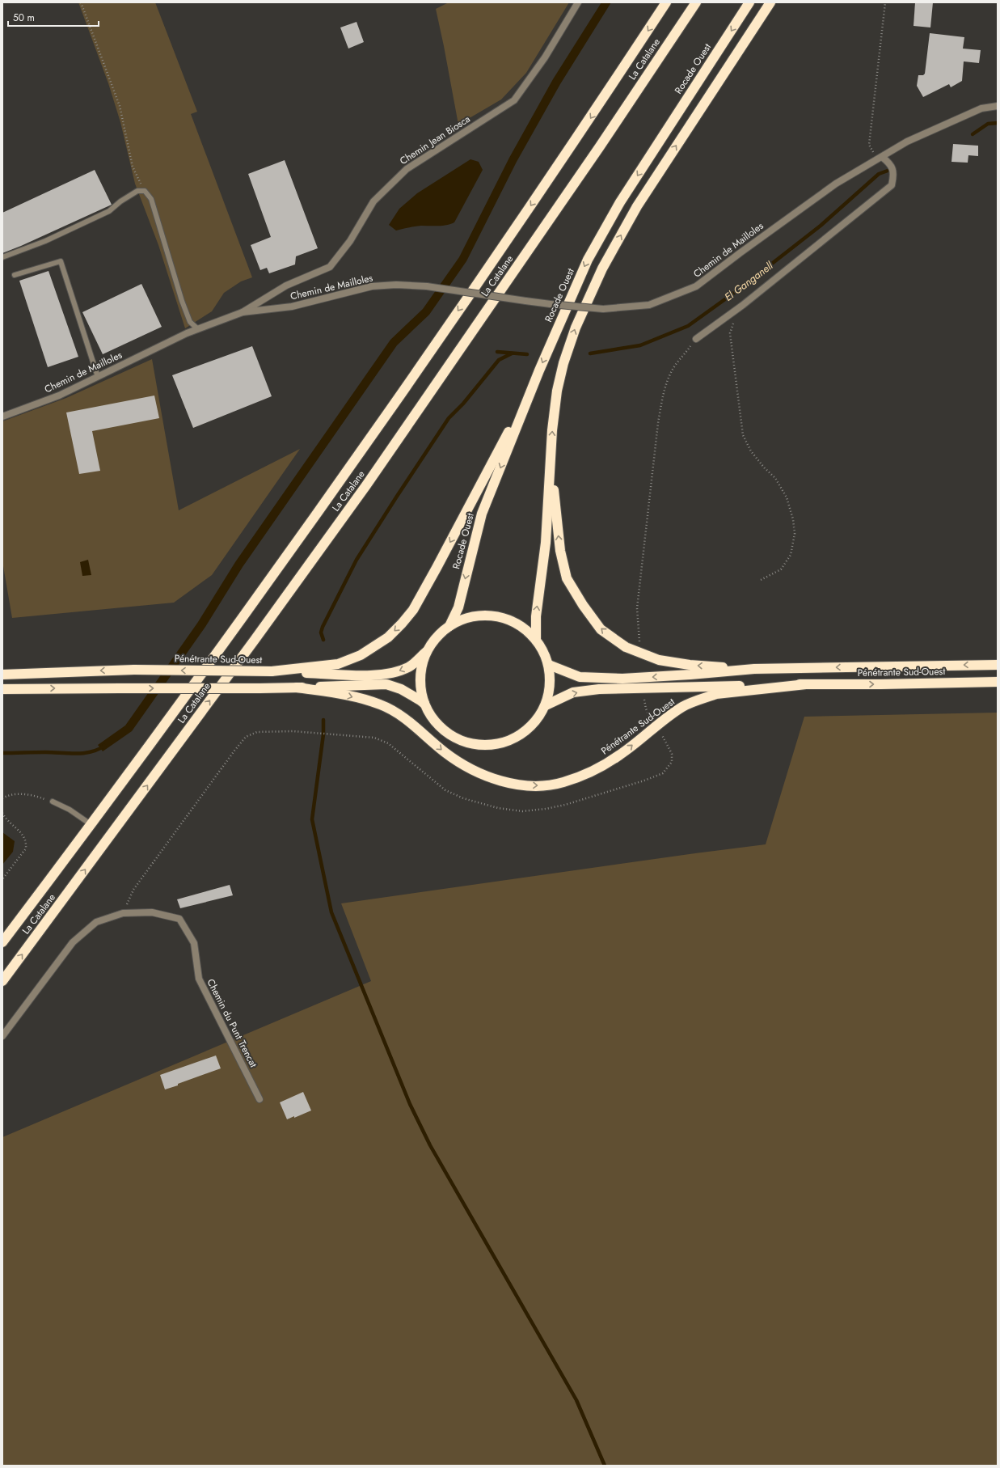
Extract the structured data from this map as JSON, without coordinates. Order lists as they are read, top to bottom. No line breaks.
{"streets":{"highway":["La Catalane","Rocade Ouest","Pénétrante Sud-Ouest"],"street":["Chemin Jean Biosca","Chemin de Mailloles","Chemin du Punt Trencat"]},"crossings":[["Rocade Ouest","Pénétrante Sud-Ouest"],["Chemin Jean Biosca","Chemin de Mailloles"]],"water":["El Ganganell"],"scale_bar":"50 m"}
